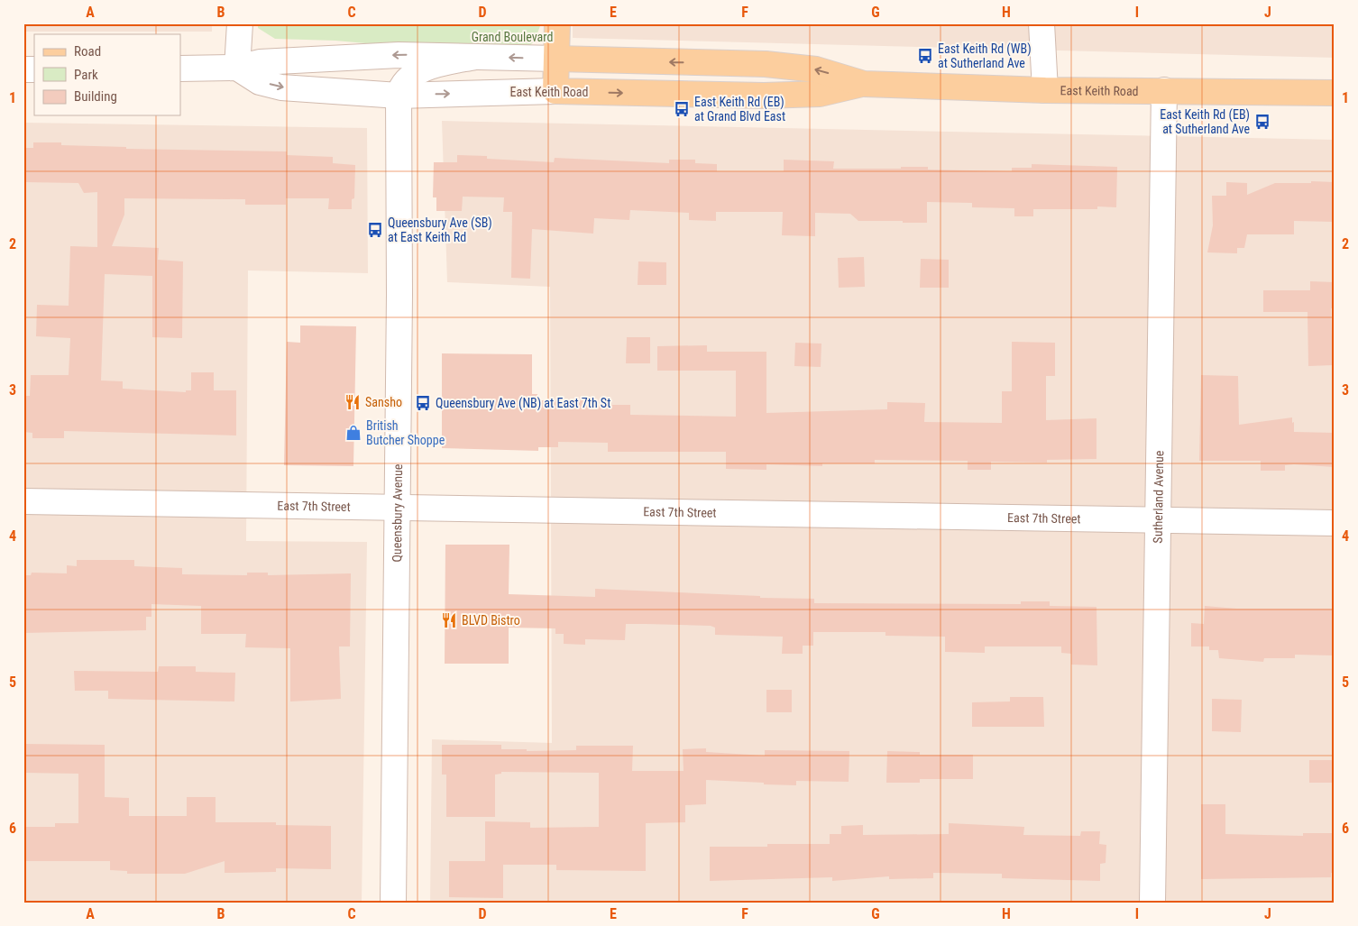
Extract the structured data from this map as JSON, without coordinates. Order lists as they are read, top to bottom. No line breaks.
{"streets":{"main road":["East Keith Road"],"street":["Sutherland Avenue","East 7th Street","Queensbury Avenue"]},"crossings":[["East Keith Road","Sutherland Avenue"],["East Keith Road","Queensbury Avenue"],["Sutherland Avenue","East 7th Street"],["East 7th Street","Queensbury Avenue"]],"parks":["Grand Boulevard"],"places":{"bus stop":["East Keith Rd (WB) at Sutherland Ave","East Keith Rd (EB) at Grand Blvd East","East Keith Rd (EB) at Sutherland Ave","Queensbury Ave (SB) at East Keith Rd","Queensbury Ave (NB) at East 7th St"],"restaurant":["Sansho","BLVD Bistro"],"shop":["British Butcher Shoppe"]},"legend":["Road","Park","Building"],"grid":{"columns":["A","B","C","D","E","F","G","H","I","J"],"rows":["1","2","3","4","5","6"]}}
